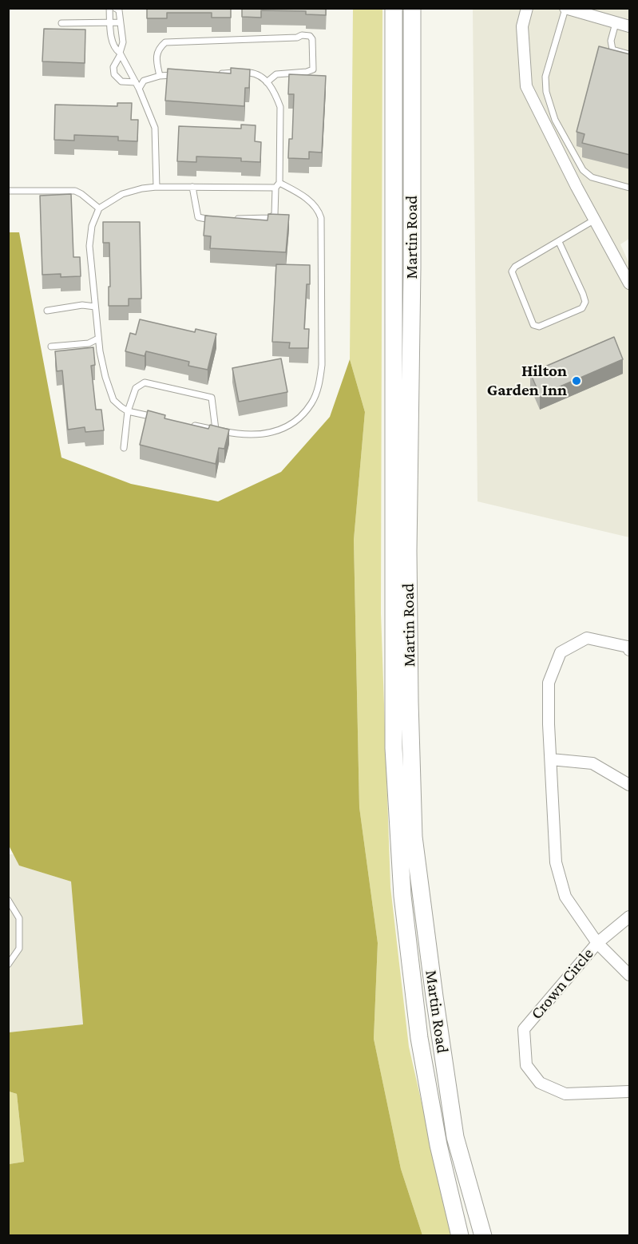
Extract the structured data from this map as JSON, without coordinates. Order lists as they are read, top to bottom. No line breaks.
{"streets":{"main road":["Martin Road"],"street":["Crown Circle"]},"places":["Hilton Garden Inn"]}
